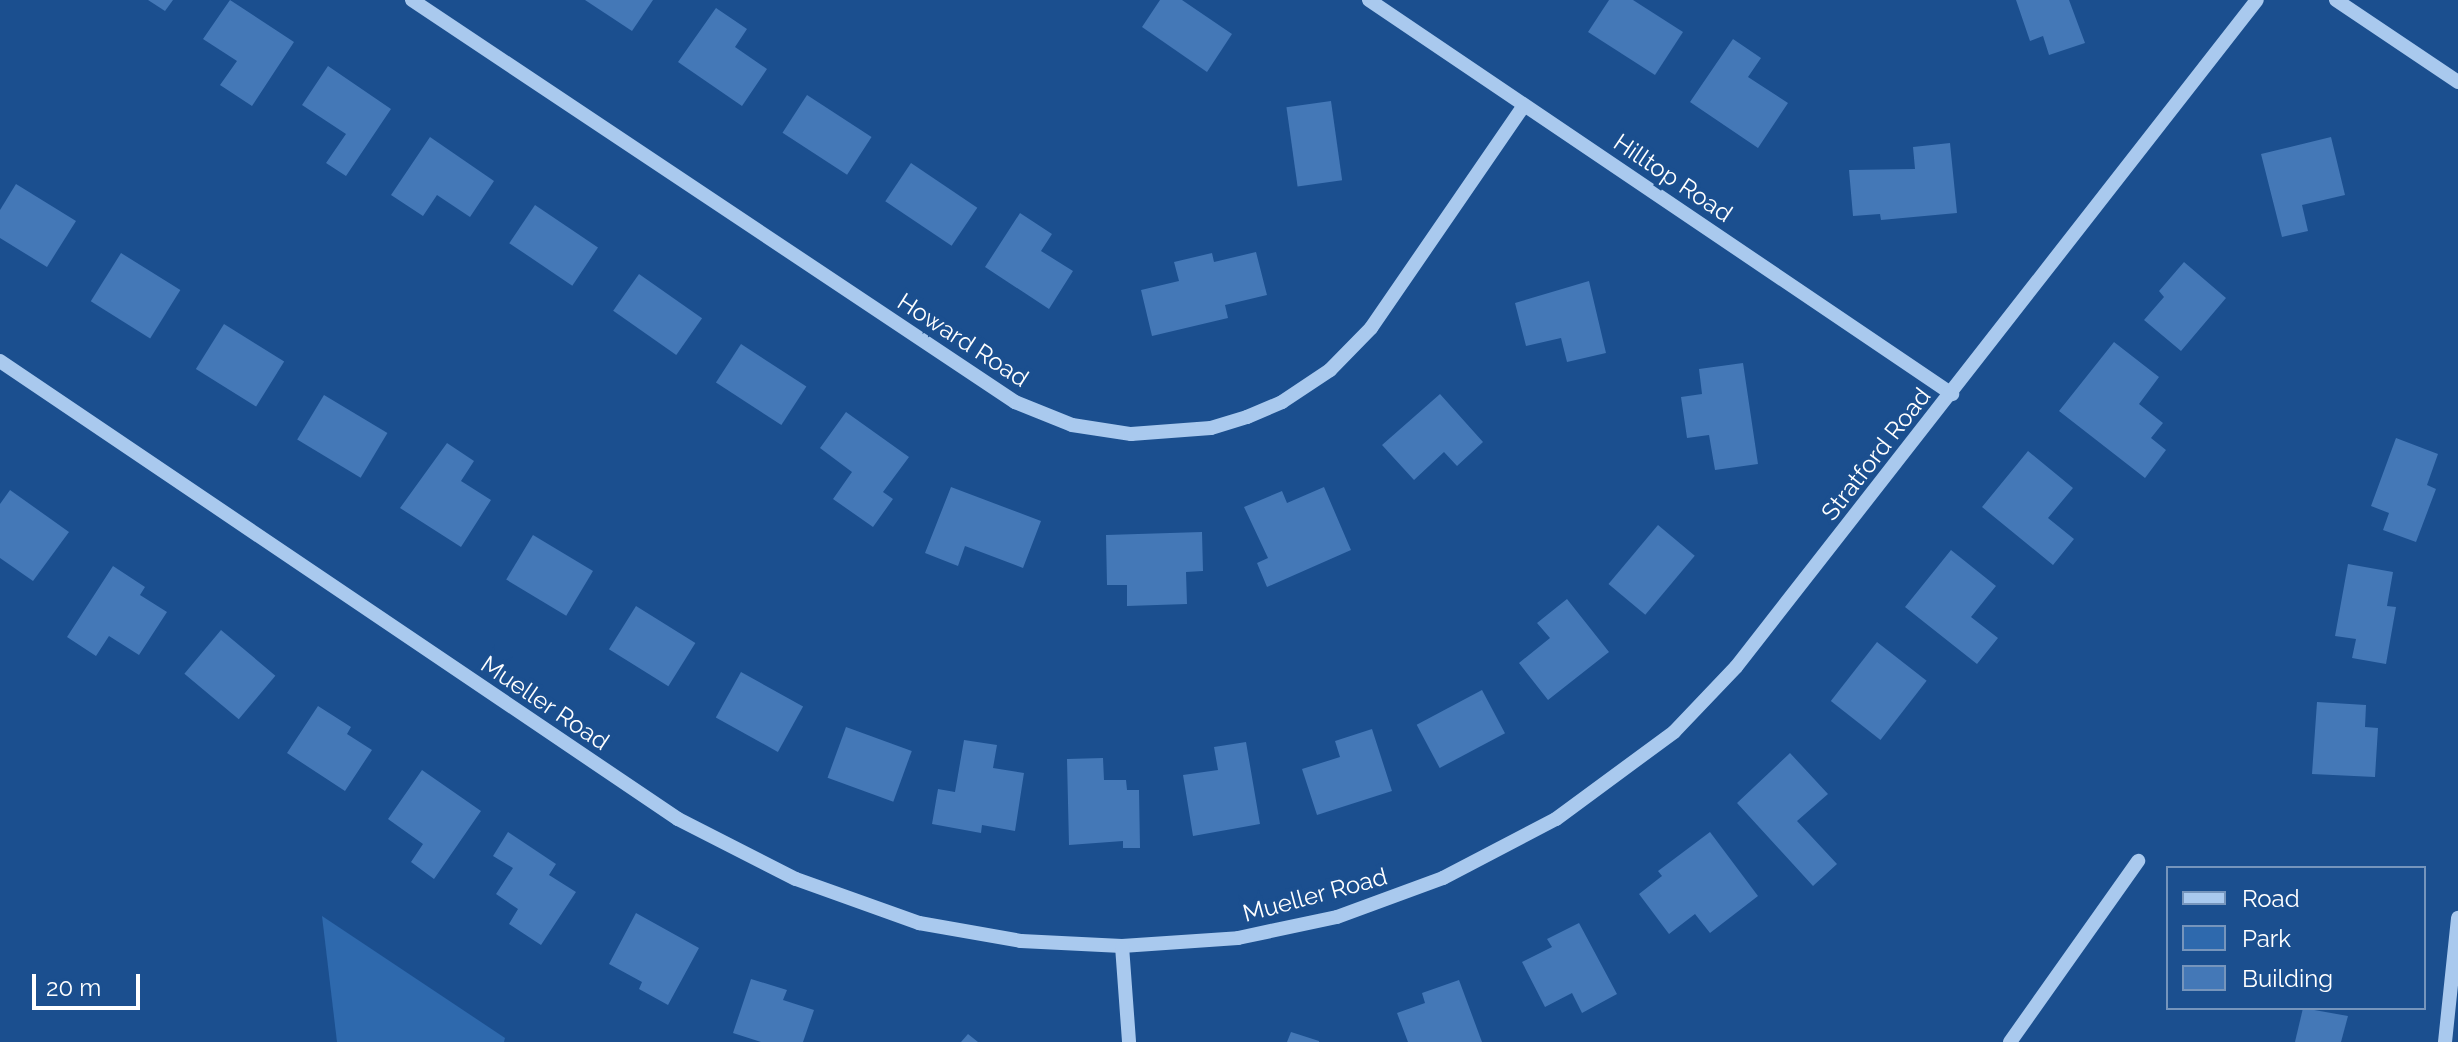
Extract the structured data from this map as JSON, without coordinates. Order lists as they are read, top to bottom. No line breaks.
{"streets":{"street":["Hilltop Road","Howard Road","Stratford Road","Mueller Road"]},"crossings":[["Hilltop Road","Howard Road"],["Hilltop Road","Stratford Road"],["Stratford Road","Mueller Road"]],"legend":["Road","Park","Building"],"scale_bar":"20 m"}
